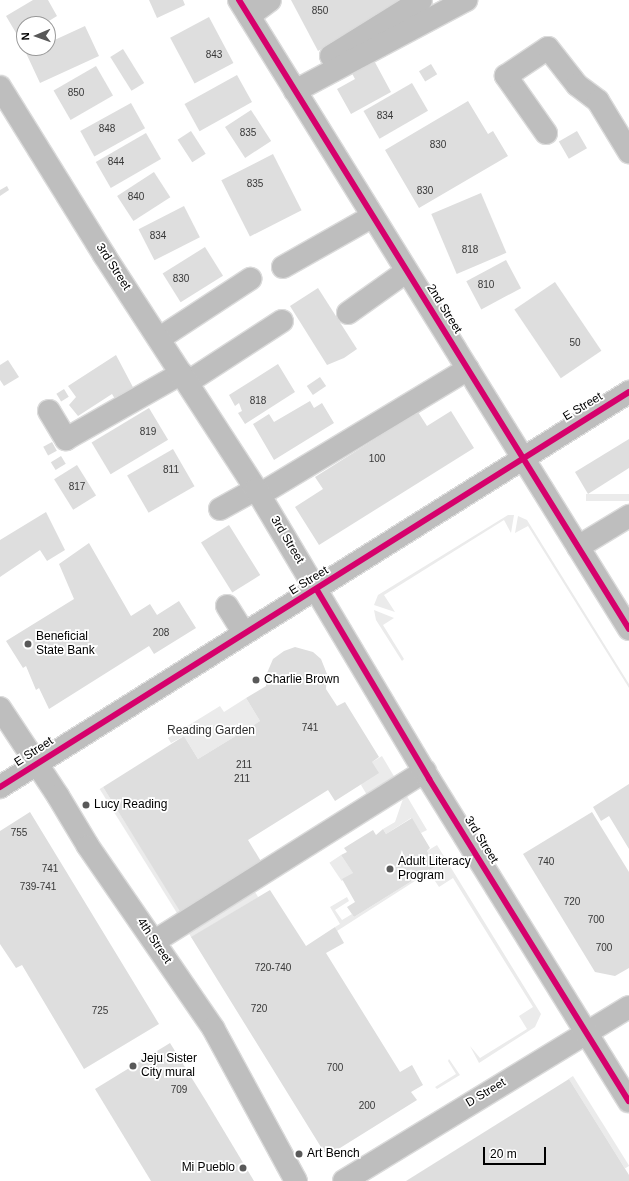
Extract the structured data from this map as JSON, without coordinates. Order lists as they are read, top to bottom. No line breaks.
{"streets":{"street":["3rd Street","2nd Street","E Street","4th Street","D Street"]},"crossings":[["3rd Street","E Street"],["3rd Street","D Street"],["2nd Street","E Street"],["E Street","4th Street"]],"parks":["Reading Garden"],"places":["Beneficial State Bank","Charlie Brown","Lucy Reading","Adult Literacy Program","Jeju Sister City mural","Art Bench","Mi Pueblo"],"house_numbers":["850","843","850","834","848","835","830","844","835","830","840","834","818","830","810","50","818","819","100","811","817","208","741","211","211","755","740","741","739-741","720","700","700","720-740","720","725","700","709","200"],"scale_bar":"20 m","north":"left"}
